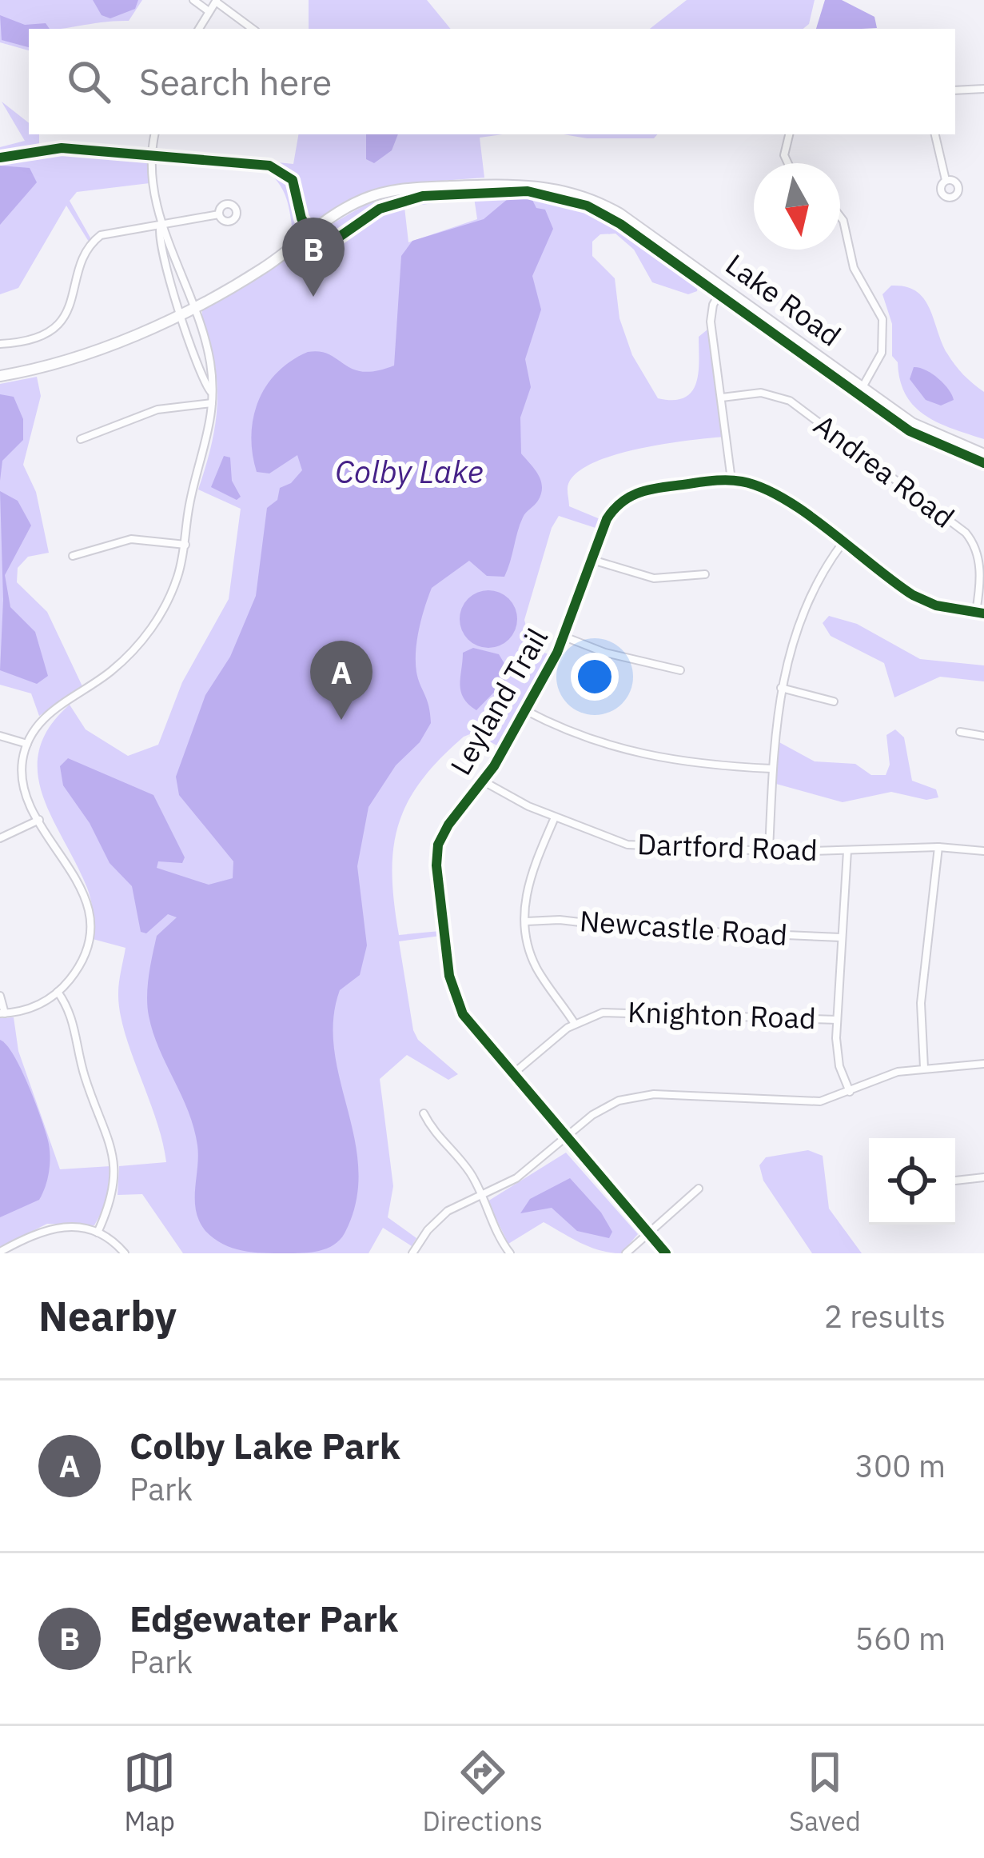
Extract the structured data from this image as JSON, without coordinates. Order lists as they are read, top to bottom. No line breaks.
{"streets":{"street":["Lake Road","Andrea Road","Leyland Trail","Dartford Road","Newcastle Road","Knighton Road"]},"crossings":[["Andrea Road","Leyland Trail"],["Leyland Trail","Dartford Road"],["Leyland Trail","Knighton Road"]],"water":["Colby Lake"],"north":"bottom","page":{"search":"Search here","pins":["B","A"],"heading":["Nearby","2 results"],"list":[{"mark":"A","name":"Colby Lake Park","note":"Park","value":"300 m"},{"mark":"B","name":"Edgewater Park","note":"Park","value":"560 m"}],"nav":["Map","Directions","Saved"]}}
